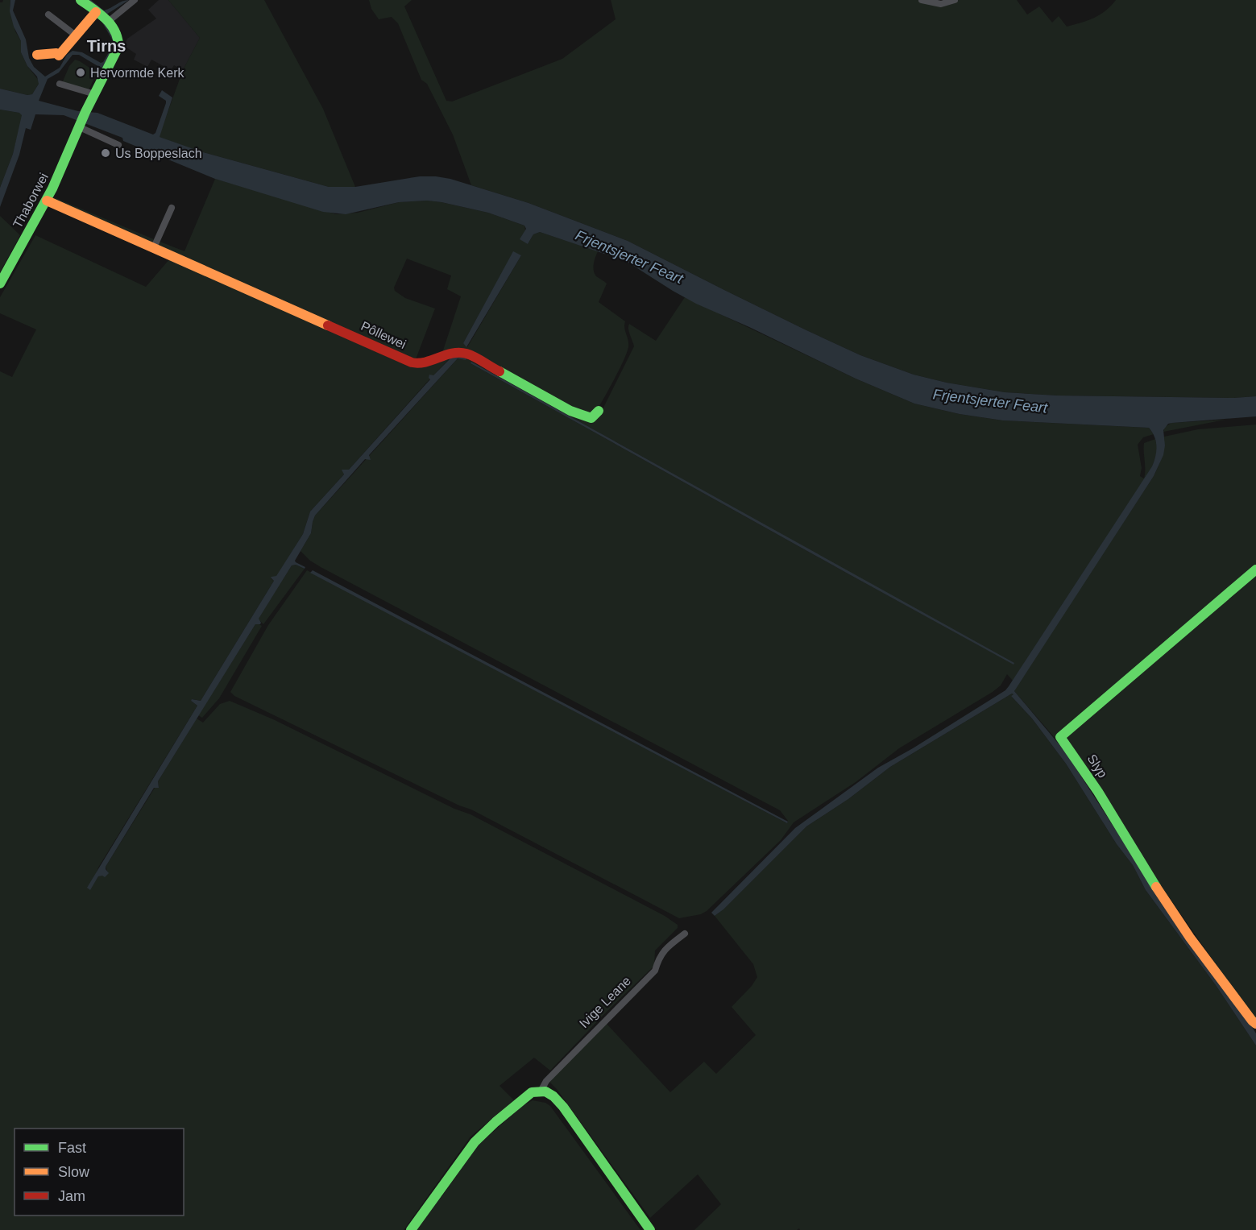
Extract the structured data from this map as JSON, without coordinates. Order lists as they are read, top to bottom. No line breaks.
{"streets":{"street":["Thaborwei","Pôllewei","Slyp","Ivige Leane"]},"crossings":[["Thaborwei","Pôllewei"]],"districts":["Tirns"],"water":["Frjentsjerter Feart"],"places":["Hervormde Kerk","Us Boppeslach"],"legend":["Fast","Slow","Jam"]}
